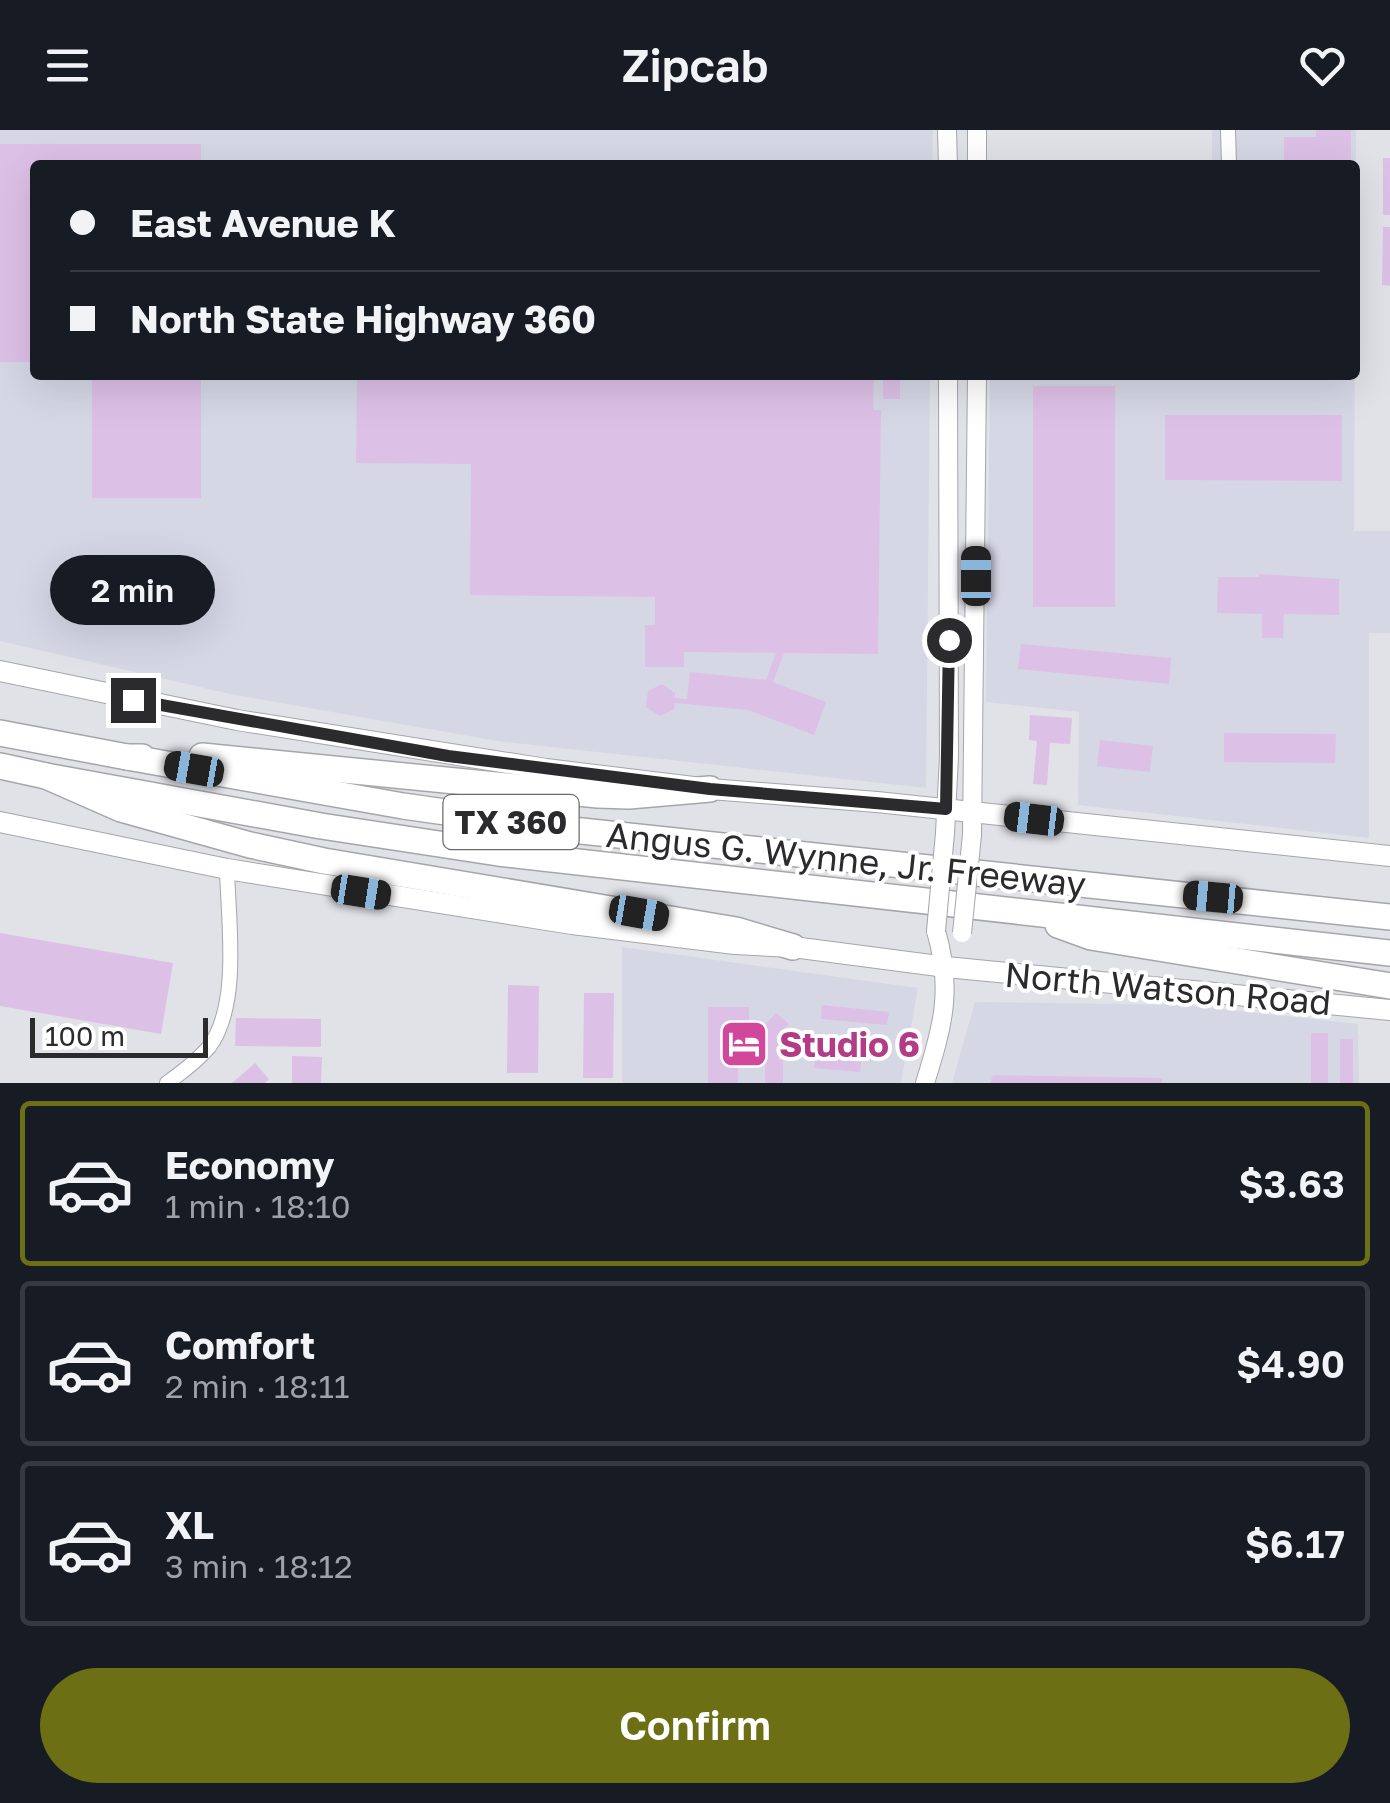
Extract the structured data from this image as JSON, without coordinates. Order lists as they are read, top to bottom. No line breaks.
{"streets":{"highway":["TX 360","Angus G. Wynne, Jr. Freeway"],"main road":["North Watson Road"]},"crossings":[["TX 360","Angus G. Wynne, Jr. Freeway"]],"places":{"hotel":["Studio 6"]},"scale_bar":"100 m","page":{"header":"Zipcab","banner":["East Avenue K","North State Highway 360"],"bubble":"2 min","scale":"100 m","list":[{"name":"Economy","note":"1 min · 18:10","value":"$3.63"},{"name":"Comfort","note":"2 min · 18:11","value":"$4.90"},{"name":"XL","note":"3 min · 18:12","value":"$6.17"}],"buttons":"Confirm"}}
